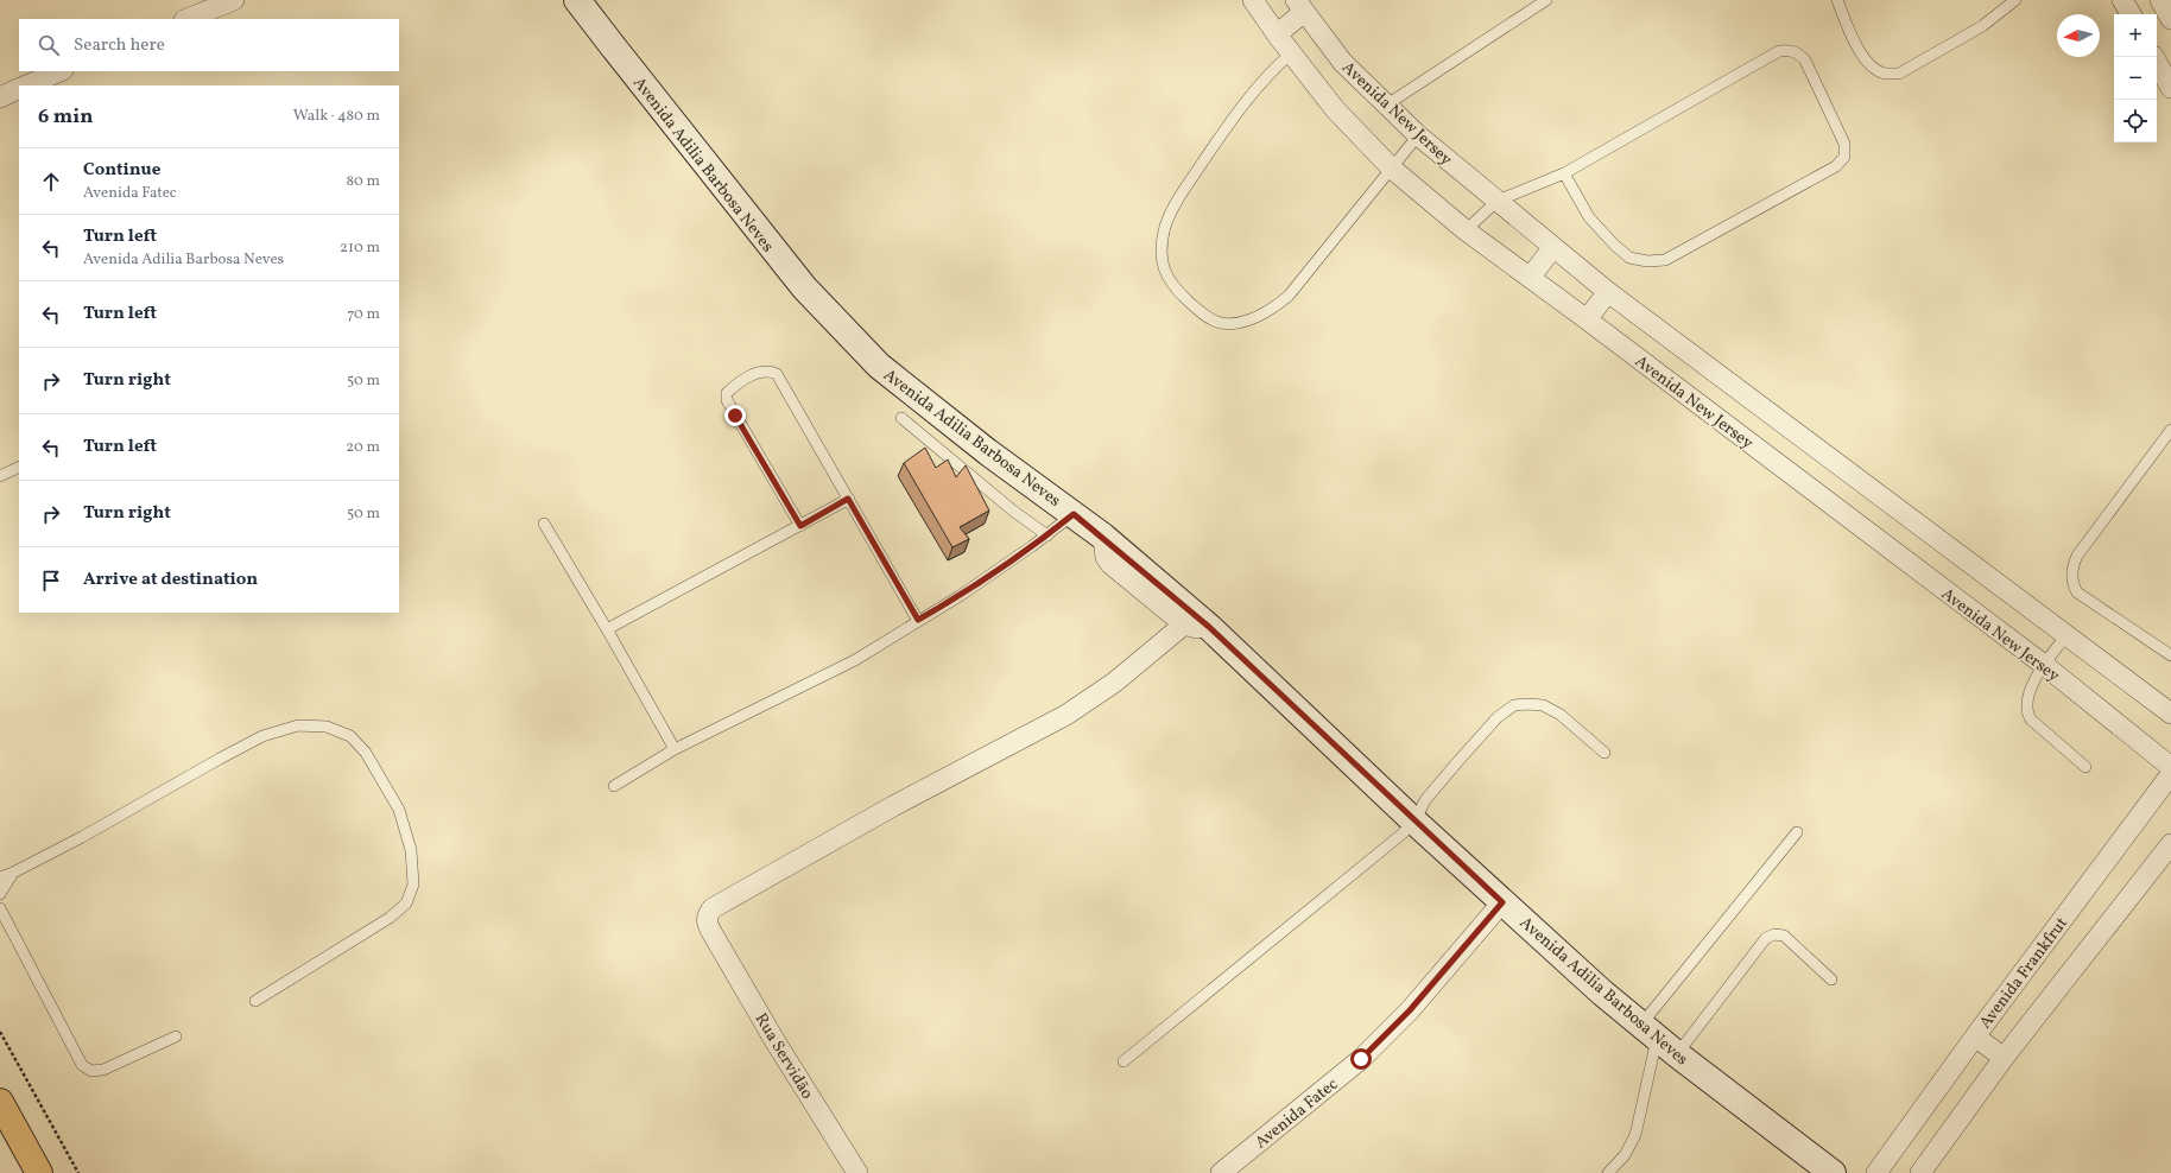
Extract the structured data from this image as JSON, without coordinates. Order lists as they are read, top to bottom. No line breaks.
{"streets":{"street":["Avenida New Jersey","Avenida Adilia Barbosa Neves","Avenida Frankfrut","Rua Servidão","Avenida Fatec"]},"crossings":[["Avenida Adilia Barbosa Neves","Rua Servidão"],["Avenida Adilia Barbosa Neves","Avenida Fatec"]],"north":"left","page":{"map_buttons":["+","−"],"search":"Search here","heading":["6 min","Walk · 480 m"],"list":[["Continue","Avenida Fatec","80 m"],["Turn left","Avenida Adilia Barbosa Neves","210 m"],["Turn left","70 m"],["Turn right","50 m"],["Turn left","20 m"],["Turn right","50 m"],"Arrive at destination"]}}
